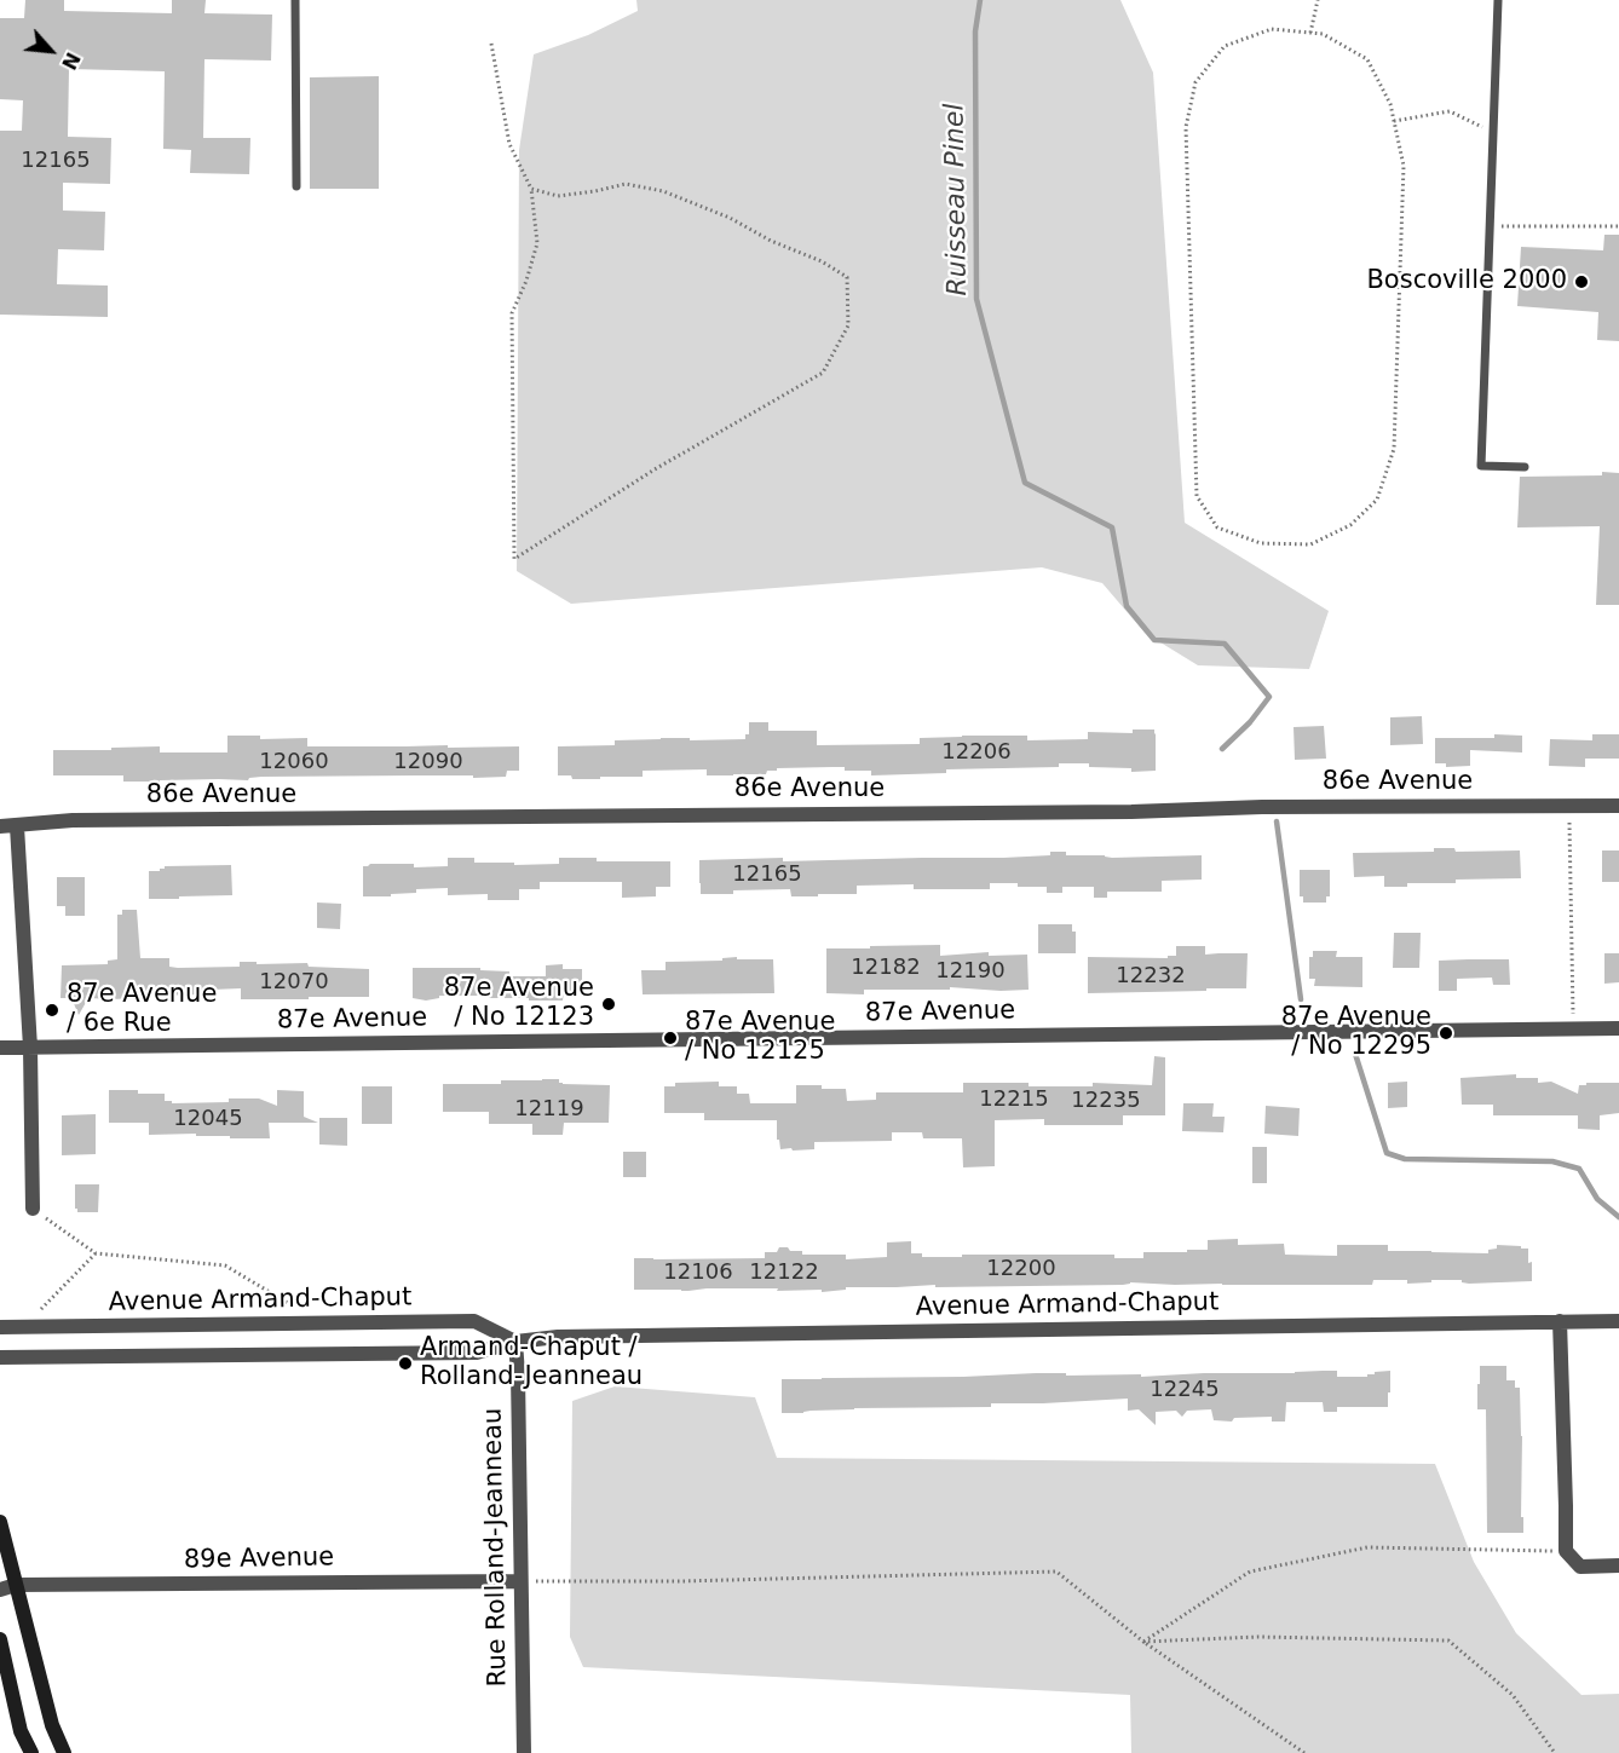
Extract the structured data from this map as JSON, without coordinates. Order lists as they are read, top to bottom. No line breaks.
{"streets":{"street":["86e Avenue","87e Avenue","Avenue Armand-Chaput","Rue Rolland-Jeanneau","89e Avenue"]},"crossings":[["Avenue Armand-Chaput","Rue Rolland-Jeanneau"],["Rue Rolland-Jeanneau","89e Avenue"]],"water":["Ruisseau Pinel"],"places":["Boscoville 2000","87e Avenue / No 12123","87e Avenue / 6e Rue","87e Avenue / No 12295","87e Avenue / No 12125","Armand-Chaput / Rolland-Jeanneau"],"house_numbers":["12165","12206","12060","12090","12165","12182","12190","12232","12070","12215","12235","12119","12045","12200","12106","12122","12245"],"north":"bottom right"}
